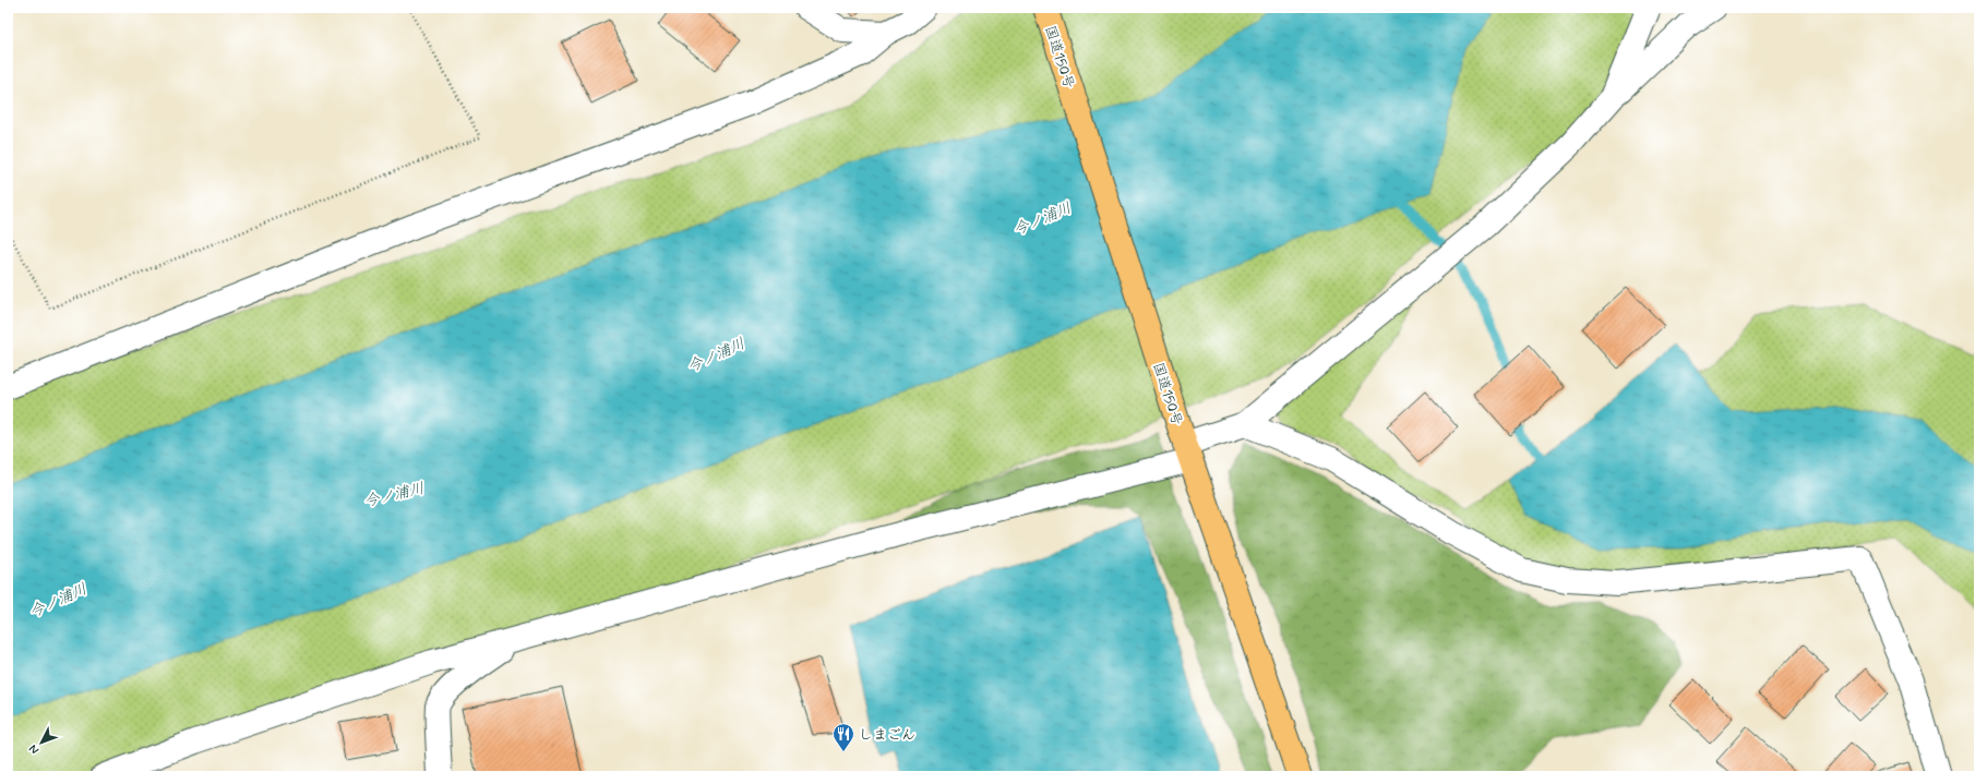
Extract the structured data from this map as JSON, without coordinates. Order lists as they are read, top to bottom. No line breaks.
{"streets":{"highway":["国道150号"]},"water":["今ノ浦川"],"places":{"restaurant":["しまごん"]},"north":"bottom left"}
